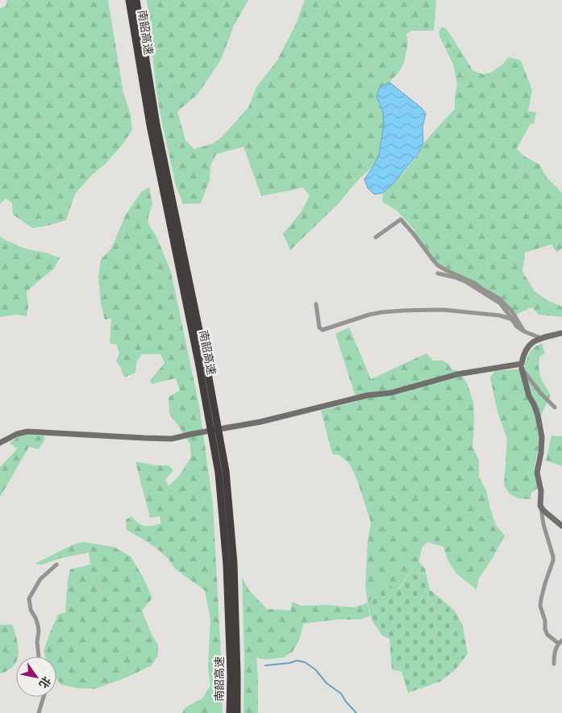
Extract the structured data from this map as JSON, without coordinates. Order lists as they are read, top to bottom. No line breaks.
{"streets":{"highway":["南韶高速"]},"north":"bottom right"}
